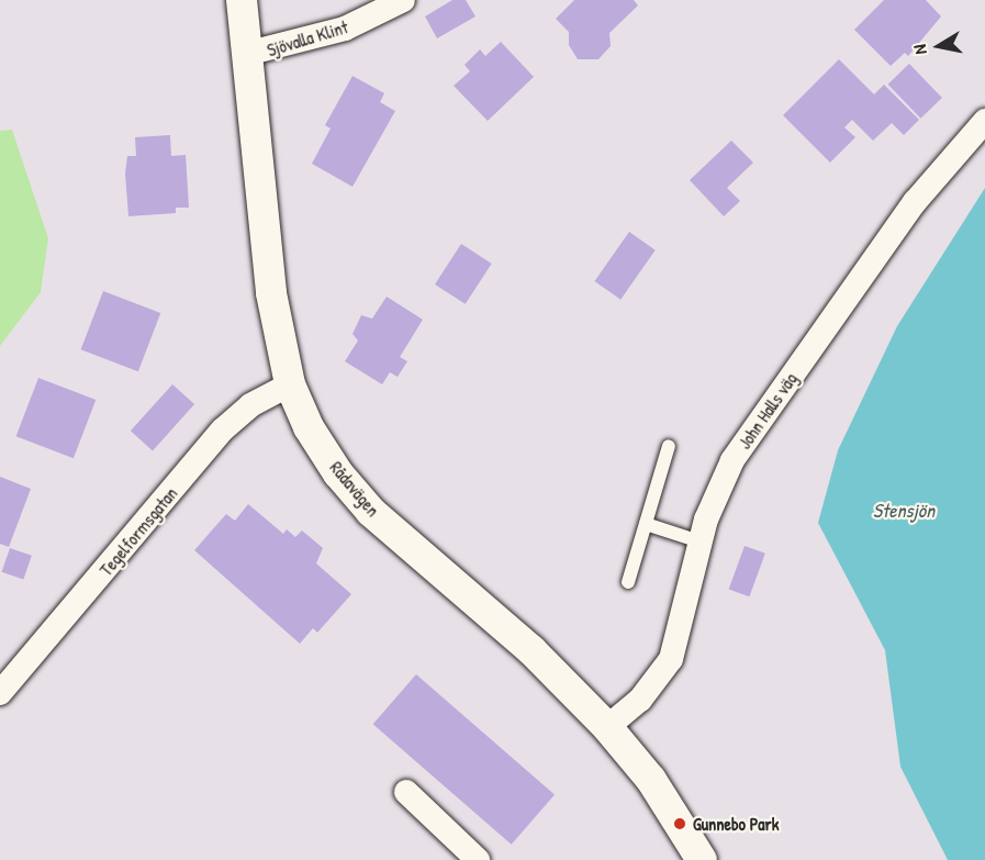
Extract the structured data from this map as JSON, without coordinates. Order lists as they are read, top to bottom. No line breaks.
{"streets":{"street":["Sjövalla Klint","John Halls väg","Rådavägen","Tegelformsgatan"]},"crossings":[["Sjövalla Klint","Rådavägen"],["John Halls väg","Rådavägen"],["Rådavägen","Tegelformsgatan"]],"water":["Stensjön"],"places":["Gunnebo Park"],"north":"left"}
